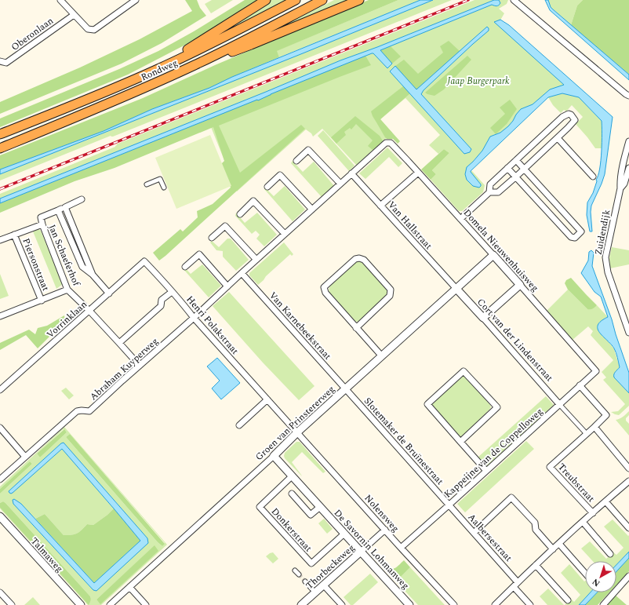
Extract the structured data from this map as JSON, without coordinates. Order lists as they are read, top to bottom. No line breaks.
{"streets":{"highway":["Rondweg"],"street":["Oberonlaan","Van Hallstraat","Zuidendijk","Domela Nieuwenhuisweg","Jan Schaeferhof","Piersonstraat","Vorrinklaan","Henri Polakstraat","Van Karnebeekstraat","Cort van der Lindenstraat","Abraham Kuyperweg","Groen van Prinstererweg","Slotemaker de Bruïnestraat","Kappeijne van de Coppelloweg","Treubstraat","Nolensweg","Donkerstraat","Aalbersestraat","De Savornin Lohmanweg","Talmaweg","Thorbeckeweg"]},"crossings":[["Van Hallstraat","Cort van der Lindenstraat"],["Van Hallstraat","Abraham Kuyperweg"],["Van Hallstraat","Groen van Prinstererweg"],["Domela Nieuwenhuisweg","Abraham Kuyperweg"],["Domela Nieuwenhuisweg","Groen van Prinstererweg"],["Domela Nieuwenhuisweg","Kappeijne van de Coppelloweg"],["Jan Schaeferhof","Piersonstraat"],["Jan Schaeferhof","Vorrinklaan"],["Jan Schaeferhof","Abraham Kuyperweg"],["Vorrinklaan","Henri Polakstraat"],["Henri Polakstraat","Abraham Kuyperweg"],["Henri Polakstraat","Groen van Prinstererweg"],["Henri Polakstraat","Nolensweg"],["Van Karnebeekstraat","Abraham Kuyperweg"],["Van Karnebeekstraat","Groen van Prinstererweg"],["Van Karnebeekstraat","Slotemaker de Bruïnestraat"],["Cort van der Lindenstraat","Groen van Prinstererweg"],["Cort van der Lindenstraat","Kappeijne van de Coppelloweg"],["Groen van Prinstererweg","Slotemaker de Bruïnestraat"],["Groen van Prinstererweg","Nolensweg"],["Groen van Prinstererweg","De Savornin Lohmanweg"],["Slotemaker de Bruïnestraat","Kappeijne van de Coppelloweg"],["Slotemaker de Bruïnestraat","Aalbersestraat"],["Kappeijne van de Coppelloweg","Treubstraat"],["Kappeijne van de Coppelloweg","Nolensweg"],["Kappeijne van de Coppelloweg","Aalbersestraat"],["Nolensweg","Thorbeckeweg"],["Donkerstraat","De Savornin Lohmanweg"],["De Savornin Lohmanweg","Thorbeckeweg"]],"parks":["Jaap Burgerpark"],"north":"bottom left"}
